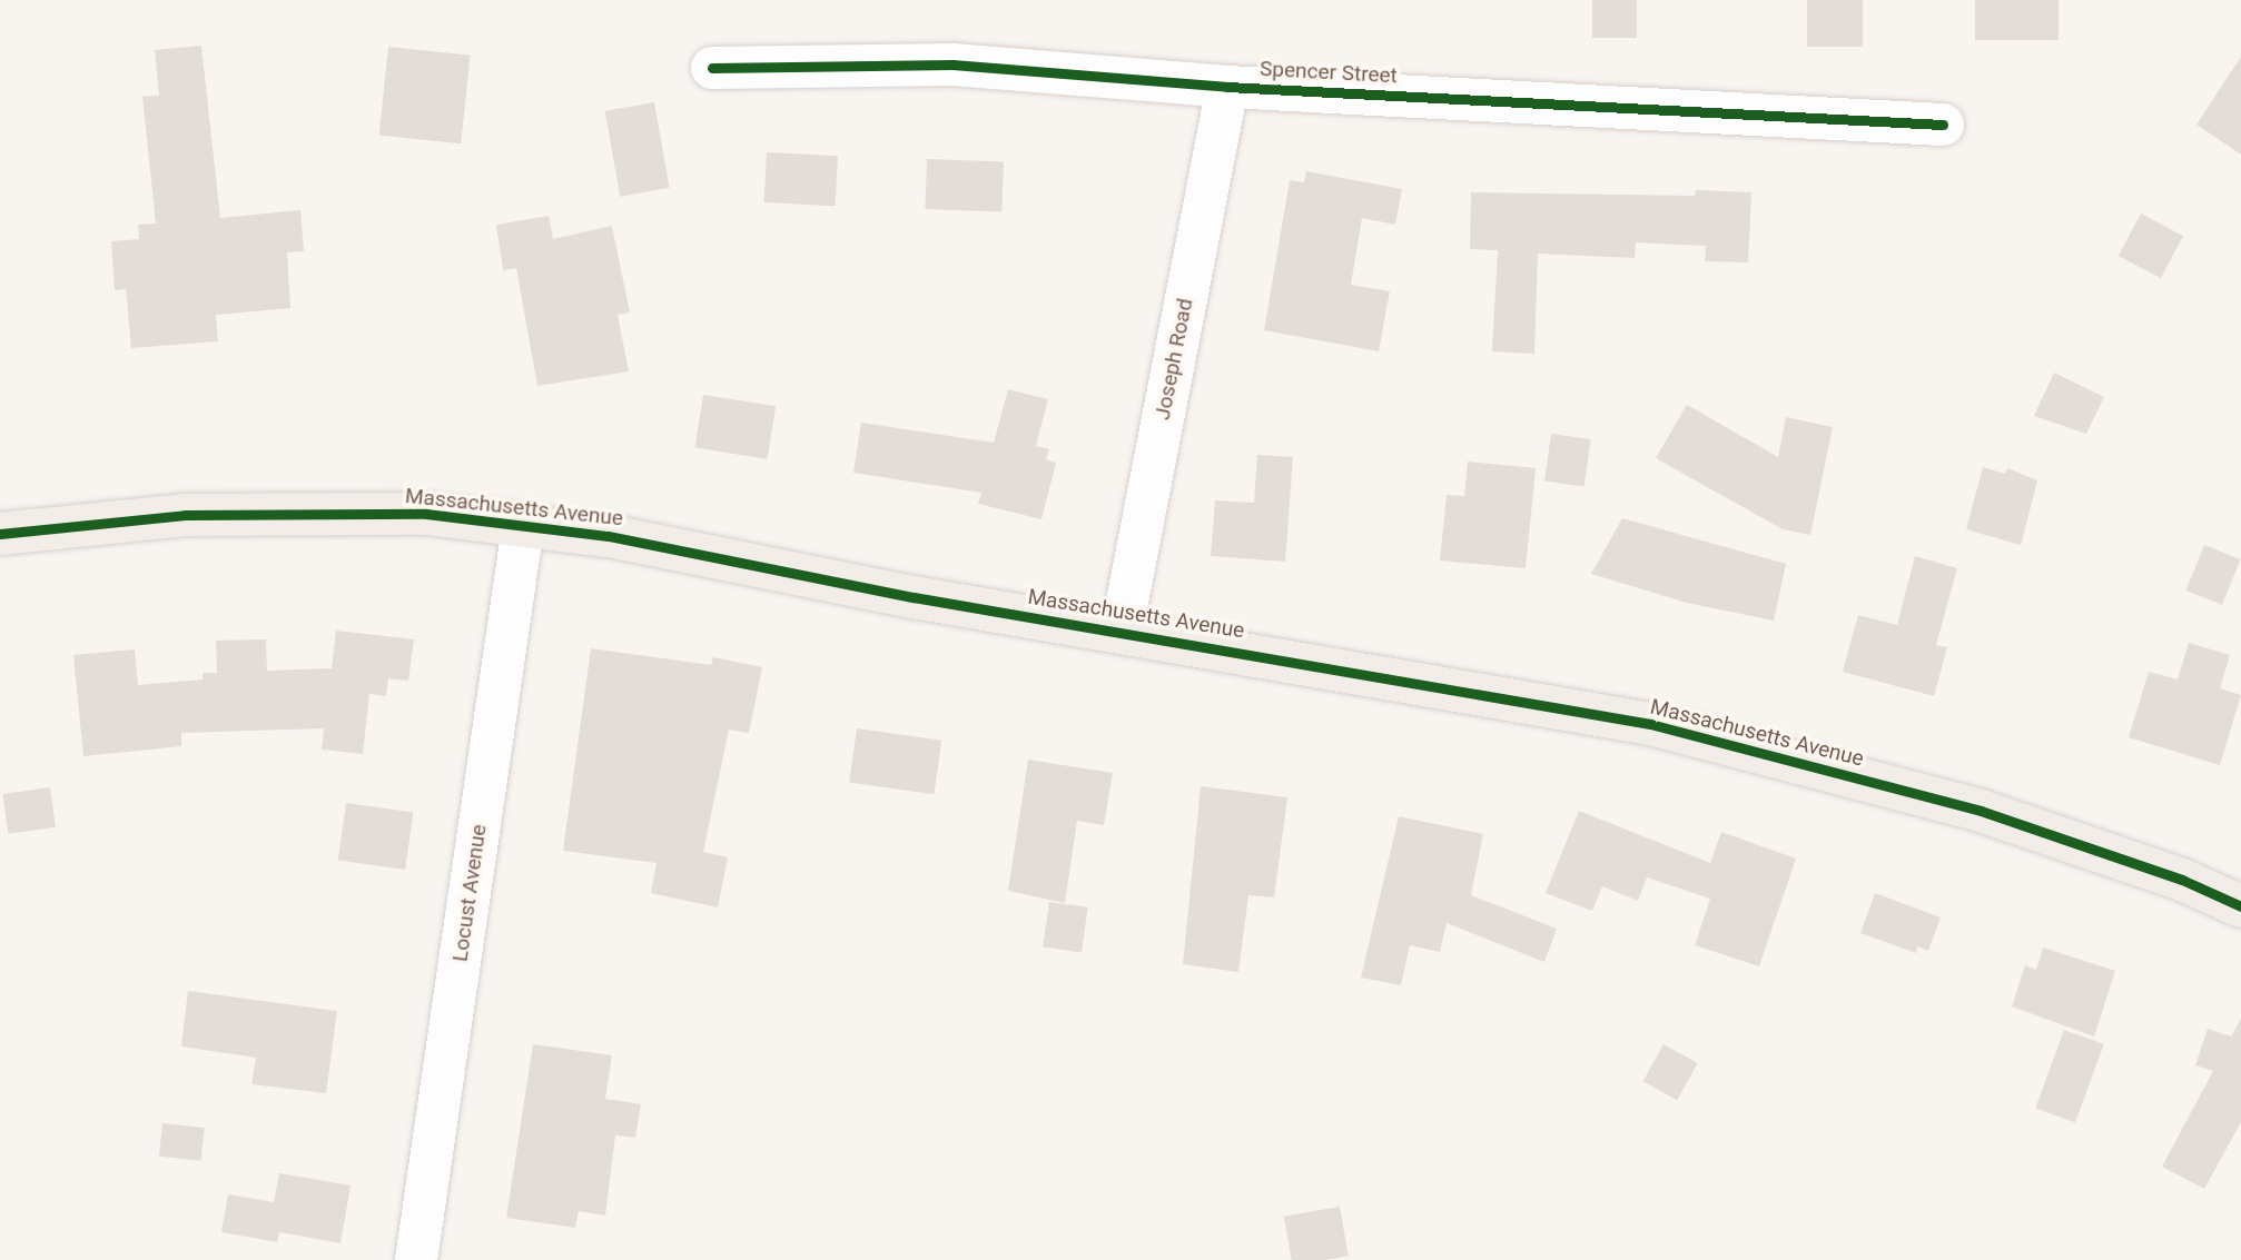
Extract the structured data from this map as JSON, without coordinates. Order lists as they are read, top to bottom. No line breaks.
{"streets":{"main road":["Massachusetts Avenue"],"street":["Spencer Street","Joseph Road","Locust Avenue"]},"crossings":[["Spencer Street","Joseph Road"],["Joseph Road","Massachusetts Avenue"],["Massachusetts Avenue","Locust Avenue"]]}
